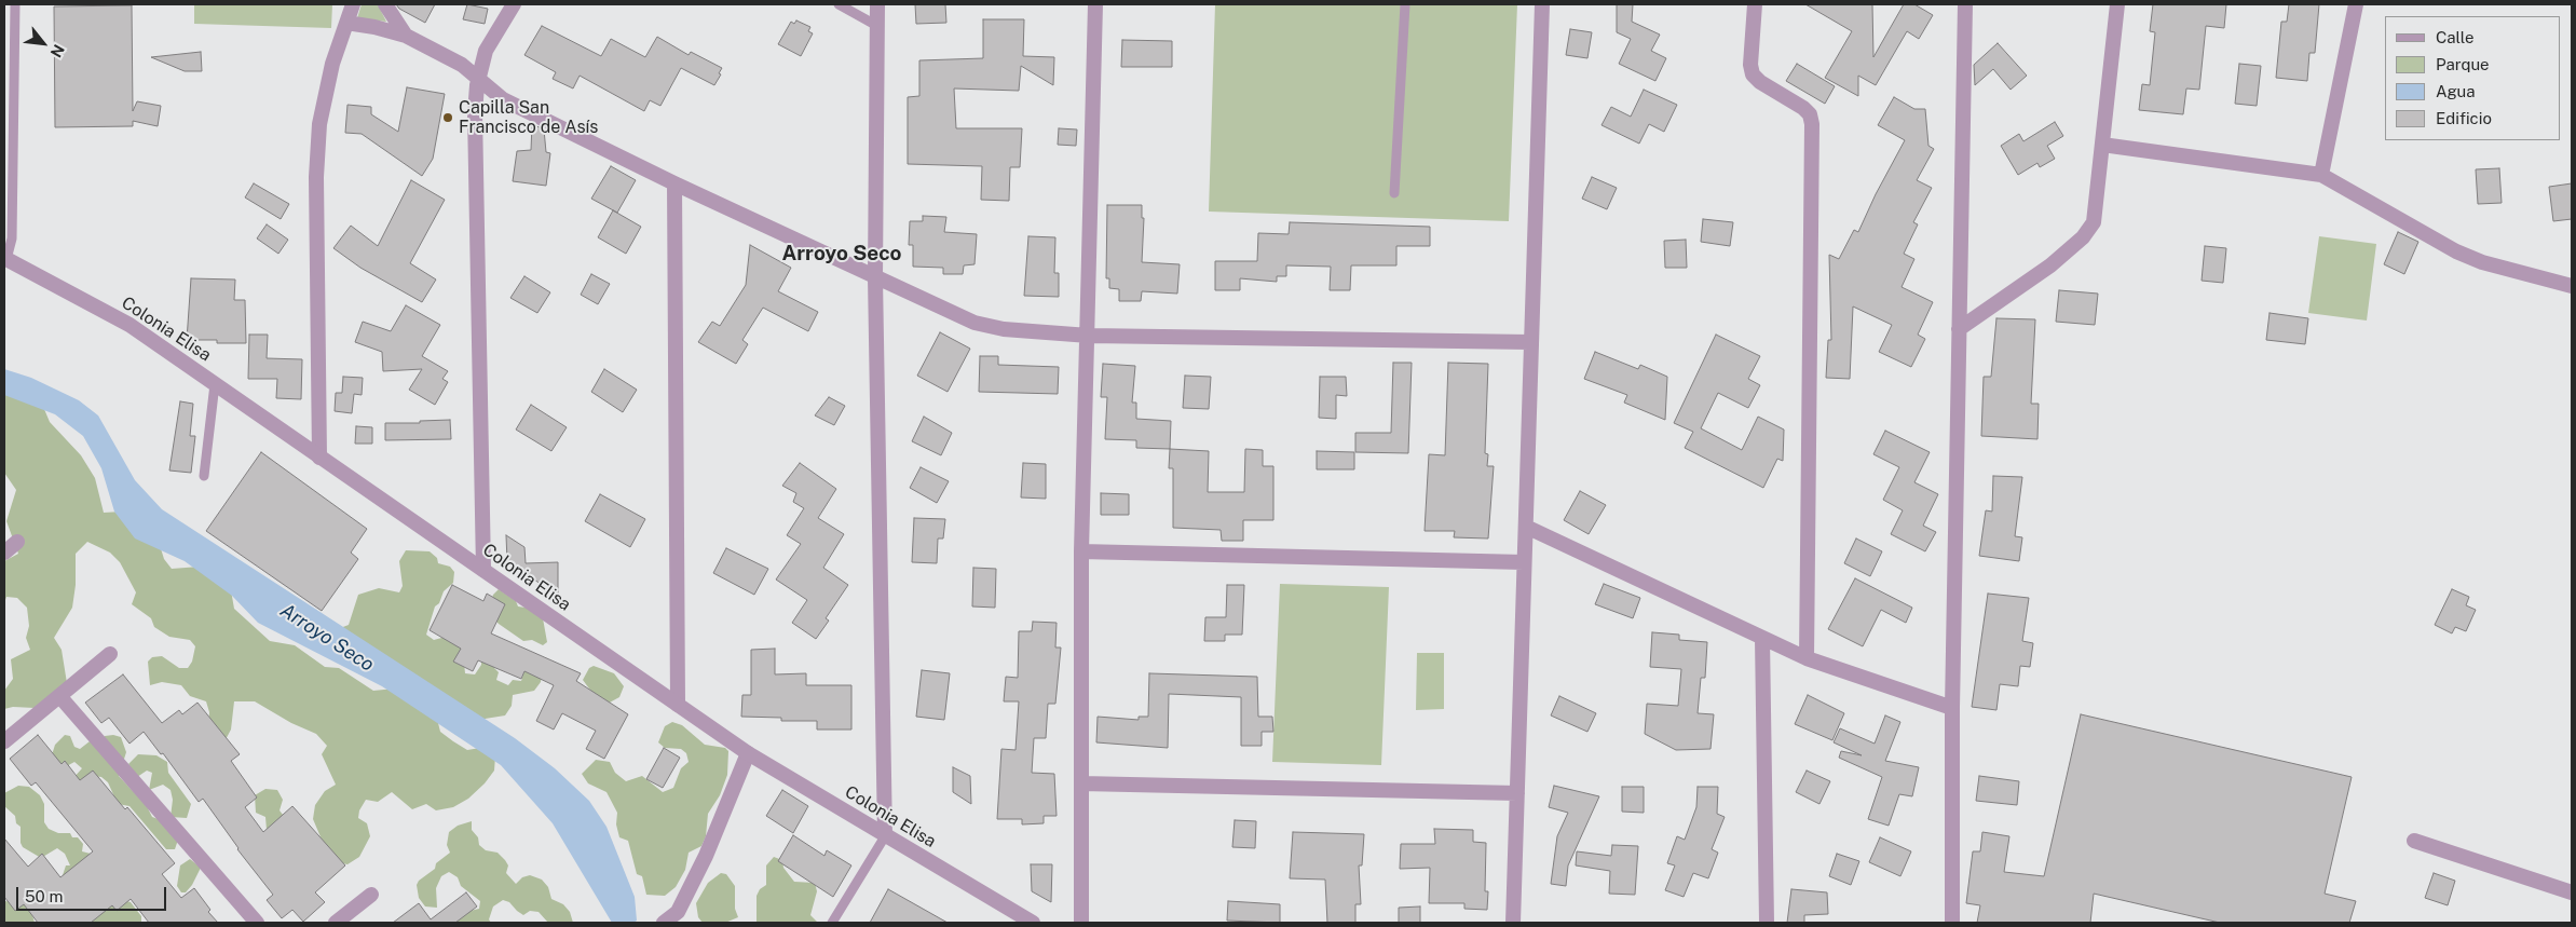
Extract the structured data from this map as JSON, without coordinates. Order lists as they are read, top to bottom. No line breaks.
{"streets":{"street":["Colonia Elisa"]},"districts":["Arroyo Seco"],"water":["Arroyo Seco"],"places":["Capilla San Francisco de Asís"],"legend":["Calle","Parque","Agua","Edificio"],"scale_bar":"50 m","north":"bottom right"}
